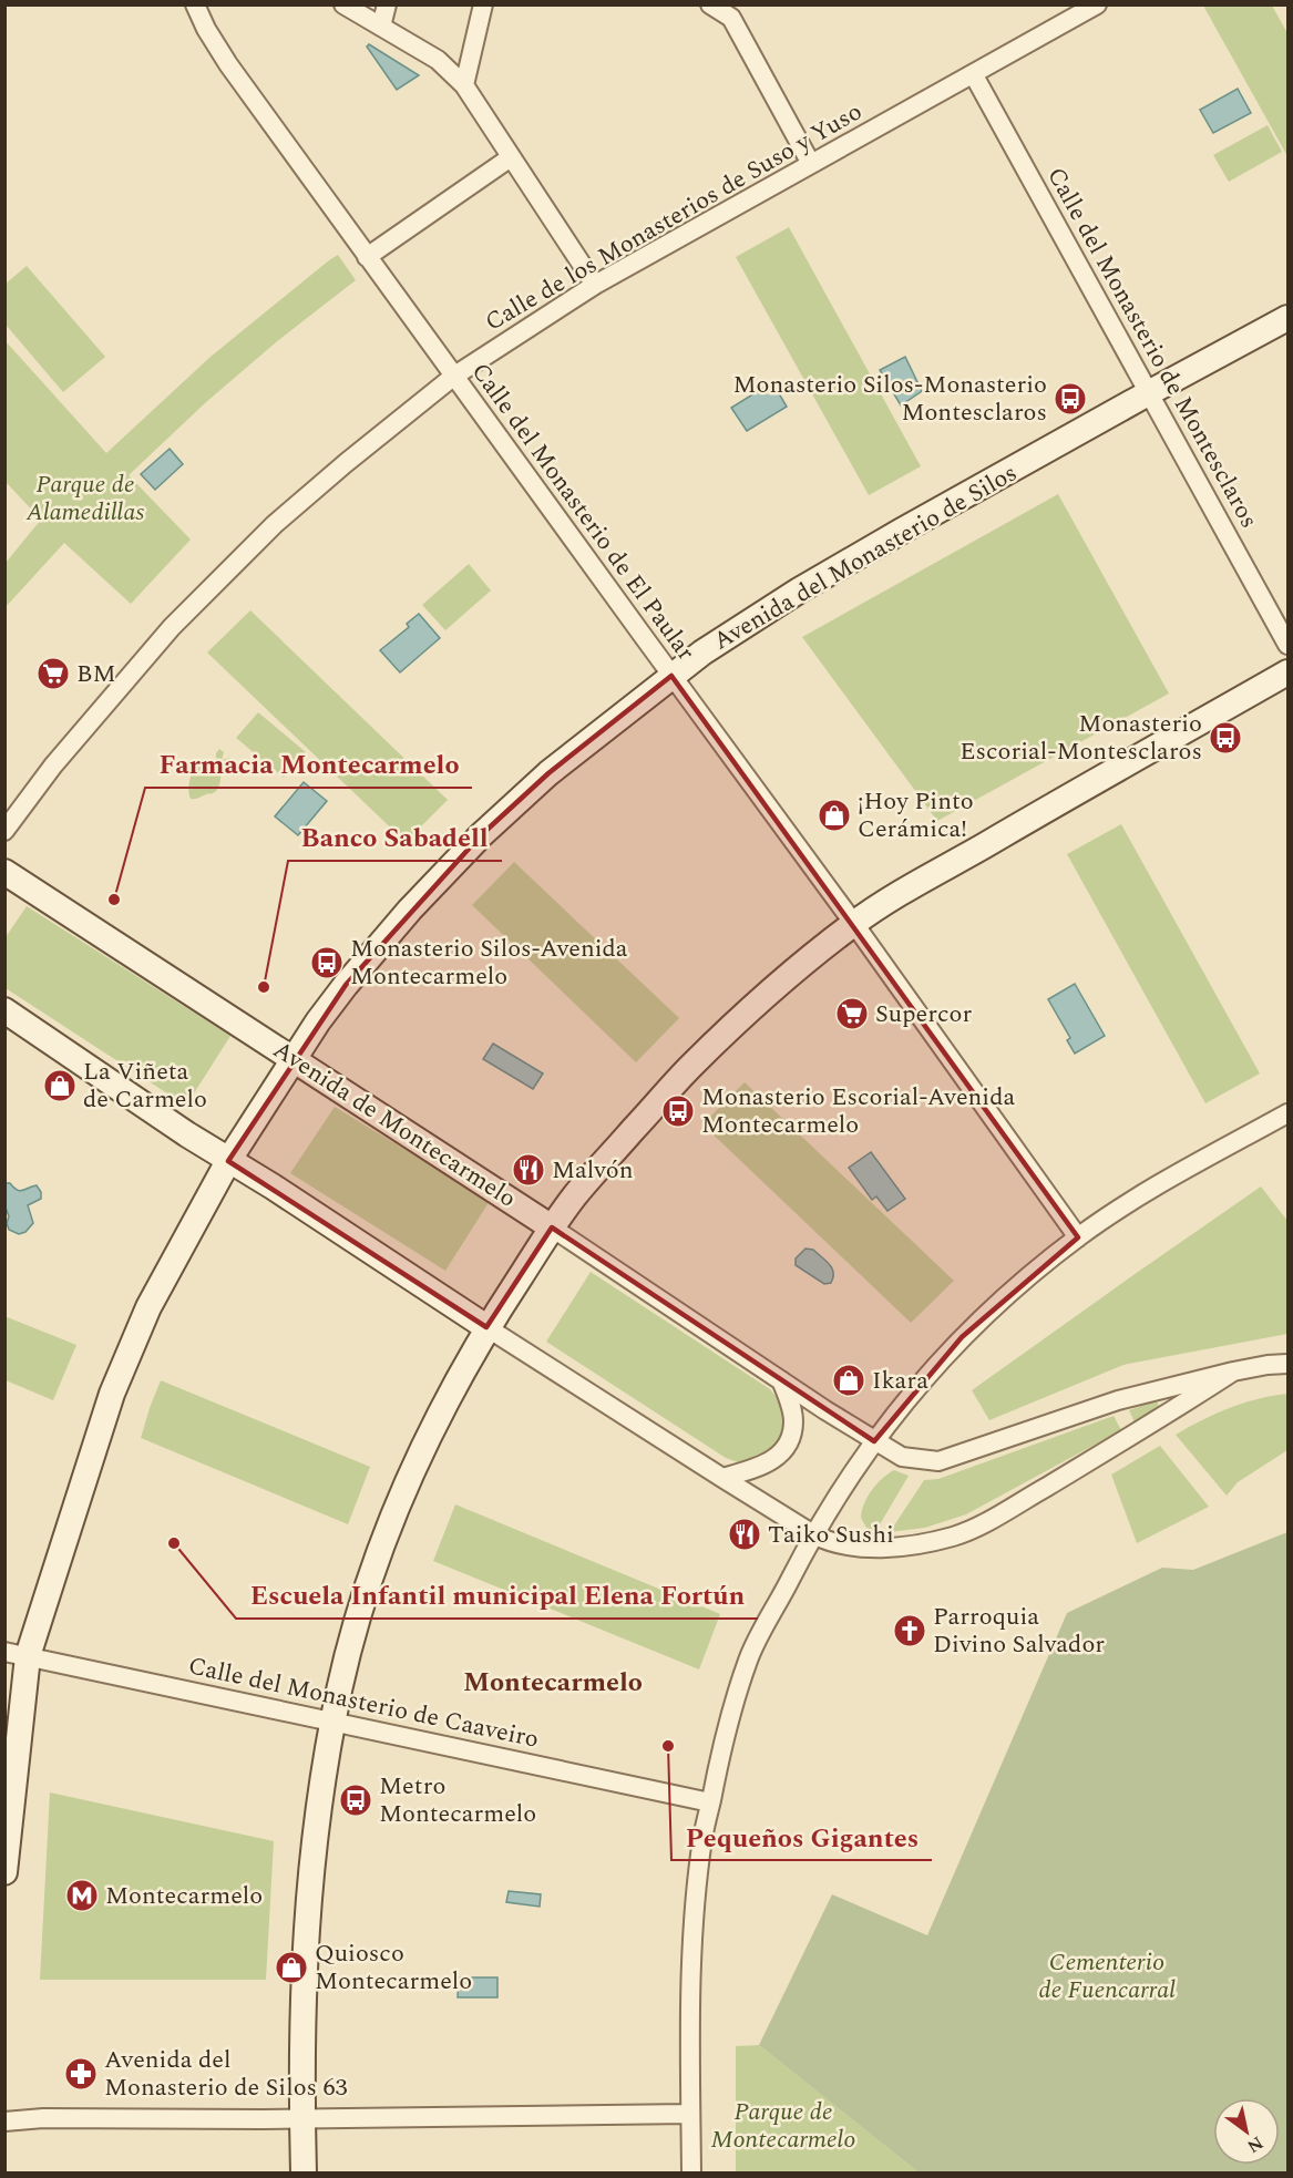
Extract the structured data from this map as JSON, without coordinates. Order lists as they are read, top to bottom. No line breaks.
{"streets":{"street":["Calle de los Monasterios de Suso y Yuso","Calle del Monasterio de Montesclaros","Calle del Monasterio de El Paular","Avenida del Monasterio de Silos","Avenida de Montecarmelo","Calle del Monasterio de Caaveiro"]},"crossings":[["Calle de los Monasterios de Suso y Yuso","Calle del Monasterio de Montesclaros"],["Calle de los Monasterios de Suso y Yuso","Calle del Monasterio de El Paular"],["Calle del Monasterio de Montesclaros","Avenida del Monasterio de Silos"],["Calle del Monasterio de El Paular","Avenida del Monasterio de Silos"],["Avenida del Monasterio de Silos","Avenida de Montecarmelo"],["Avenida del Monasterio de Silos","Calle del Monasterio de Caaveiro"]],"districts":["Montecarmelo"],"parks":["Parque de Alamedillas","Cementerio de Fuencarral","Parque de Montecarmelo"],"places":{"bus stop":["Monasterio Silos-Monasterio Montesclaros","Monasterio Escorial-Montesclaros","Monasterio Silos-Avenida Montecarmelo","Monasterio Escorial-Avenida Montecarmelo","Metro Montecarmelo"],"supermarket":["BM","Supercor"],"shop":["¡Hoy Pinto Cerámica!","La Viñeta de Carmelo","Ikara","Quiosco Montecarmelo"],"other":["Farmacia Montecarmelo","Banco Sabadell","Escuela Infantil municipal Elena Fortún","Pequeños Gigantes"],"restaurant":["Malvón","Taiko Sushi"],"church":["Parroquia Divino Salvador"],"metro station":["Montecarmelo"],"pharmacy":["Avenida del Monasterio de Silos 63"]},"north":"bottom right"}
